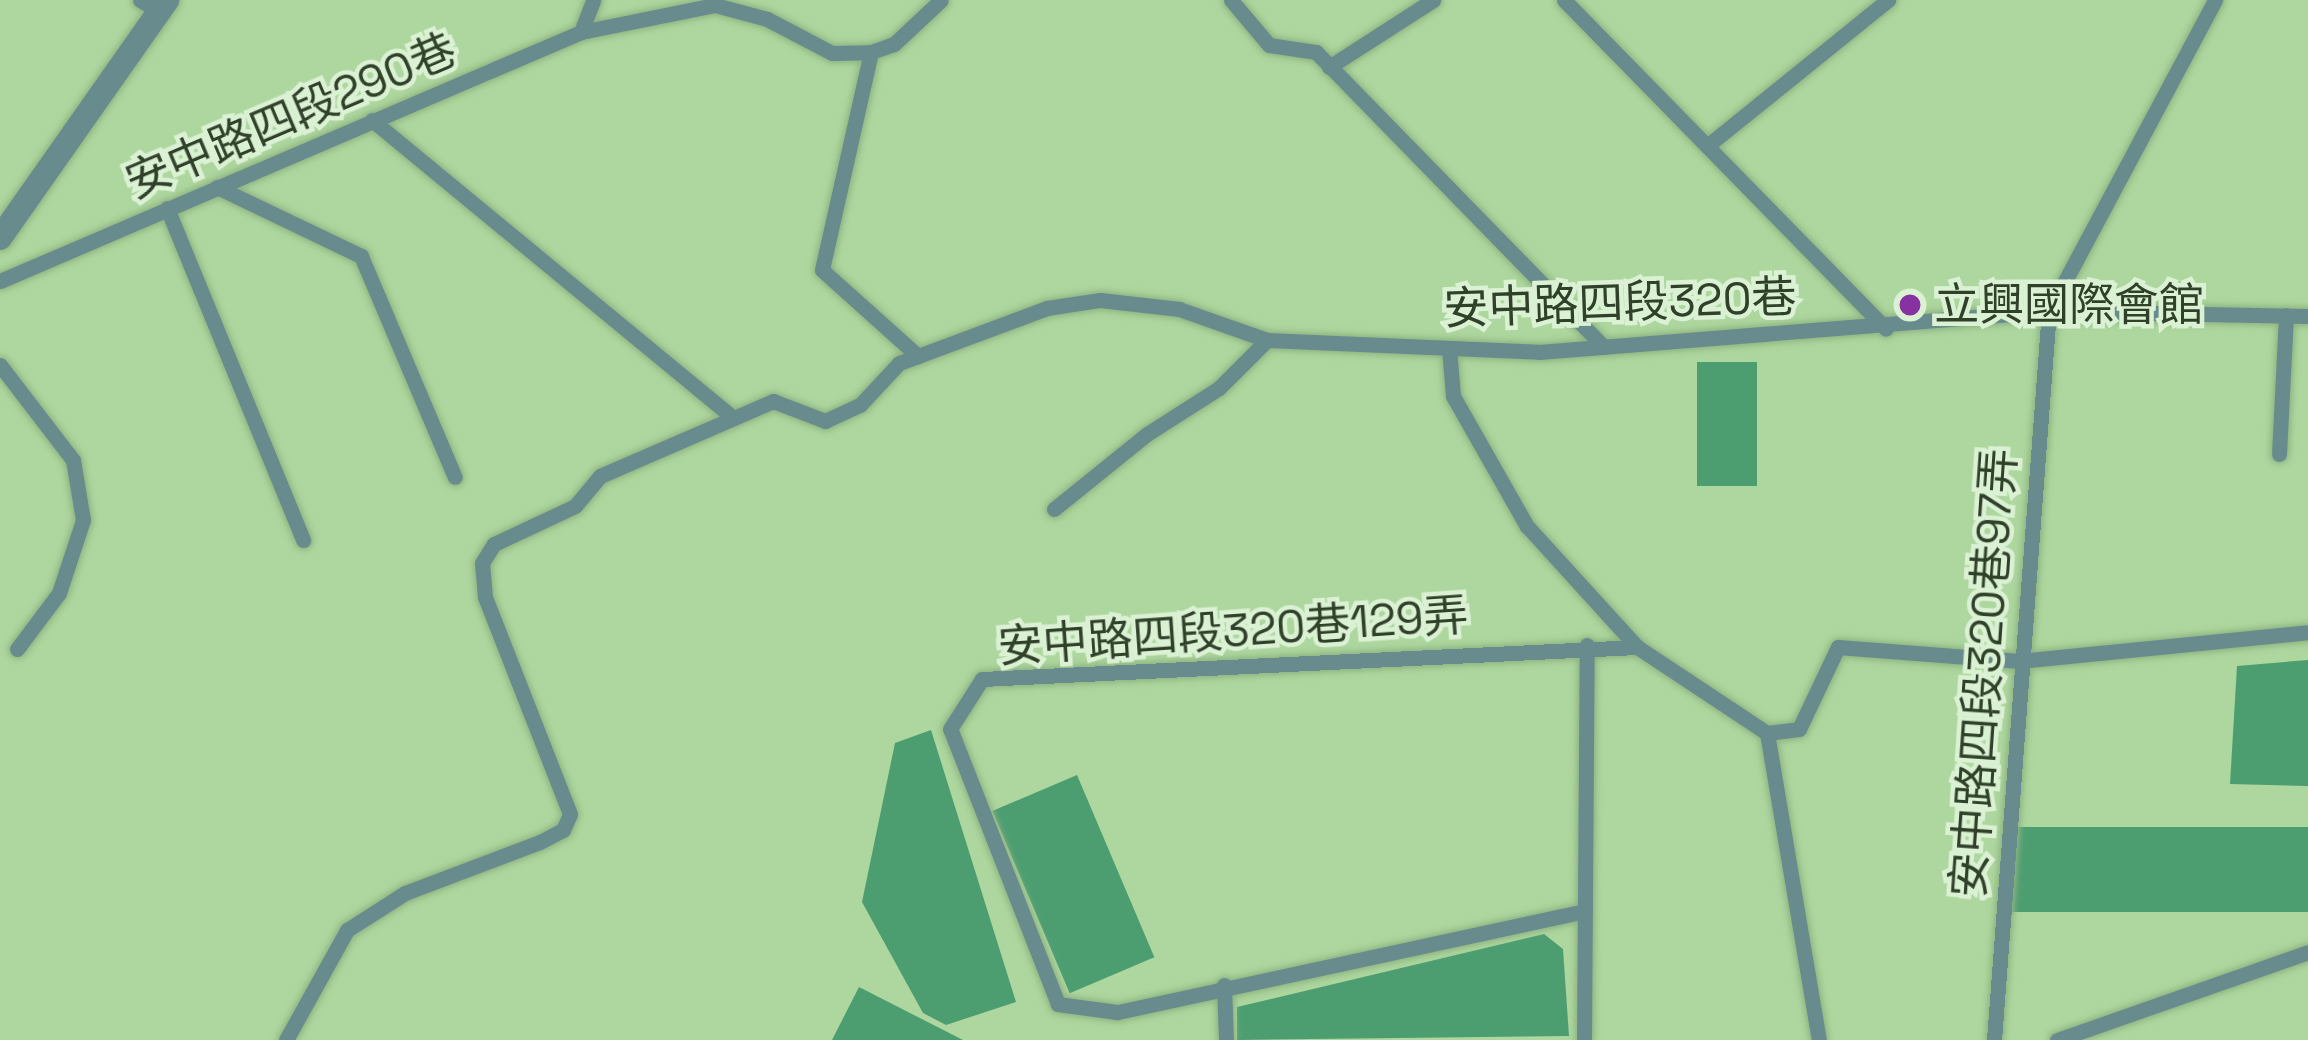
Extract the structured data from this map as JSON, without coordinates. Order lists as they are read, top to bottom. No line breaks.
{"streets":{"lane":["安中路四段290巷","安中路四段320巷","安中路四段320巷129弄","安中路四段320巷97弄"]},"crossings":[["安中路四段320巷","安中路四段320巷97弄"]],"places":["立興國際會館"]}
